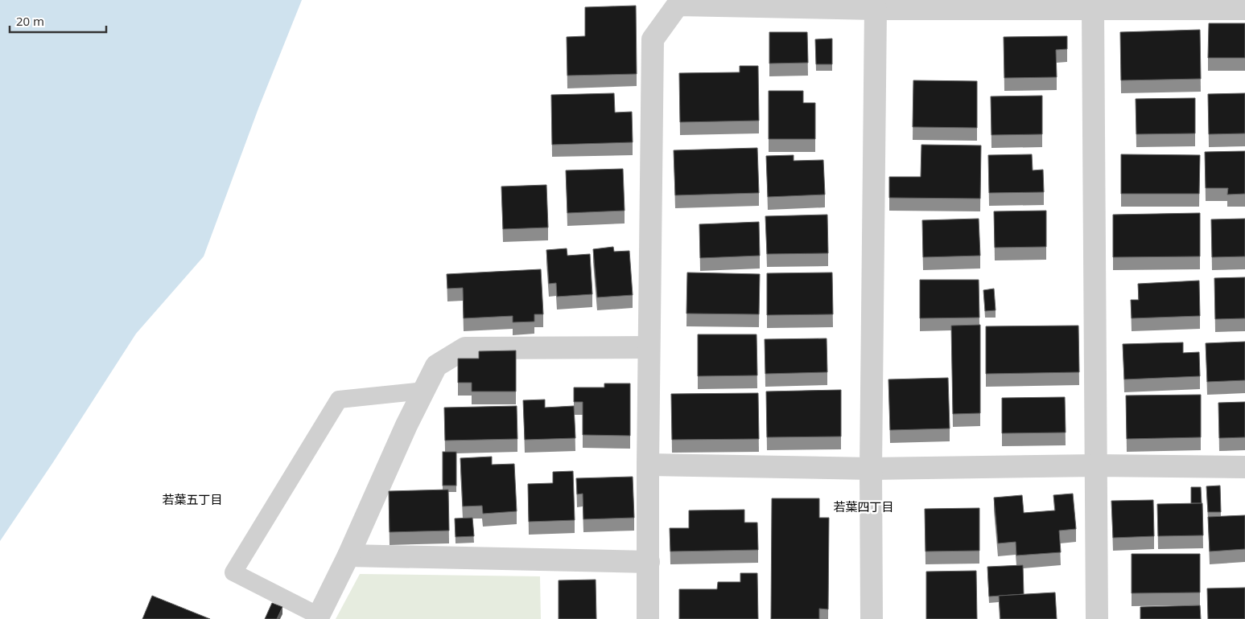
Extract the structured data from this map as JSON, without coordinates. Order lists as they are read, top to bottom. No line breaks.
{"districts":["若葉五丁目","若葉四丁目"],"scale_bar":"20 m"}
